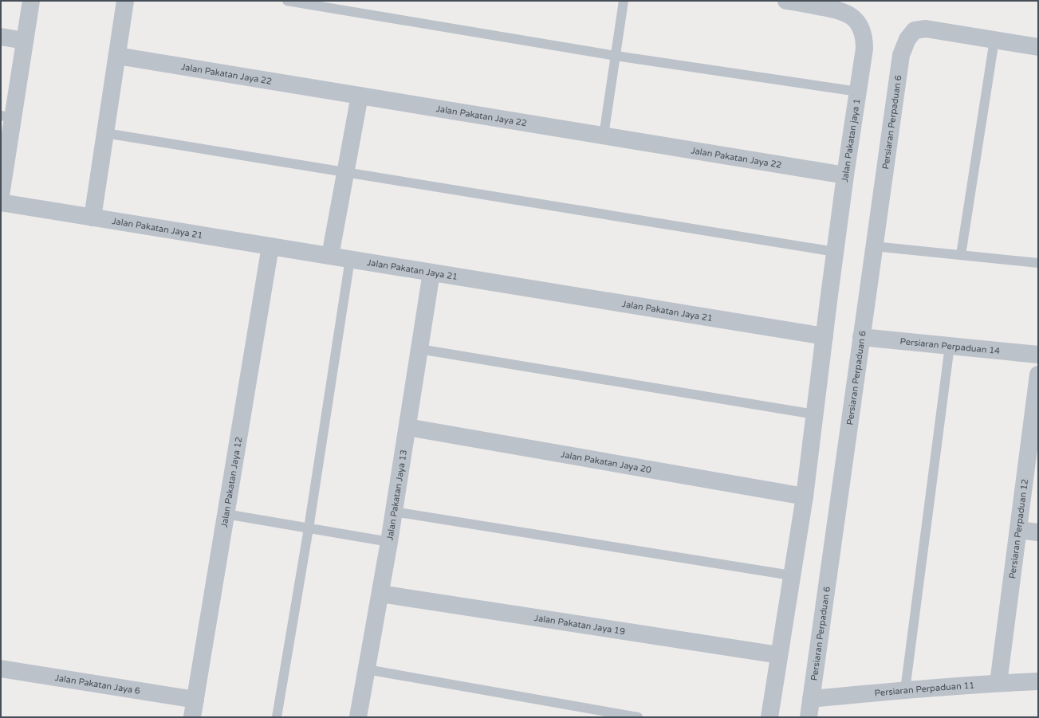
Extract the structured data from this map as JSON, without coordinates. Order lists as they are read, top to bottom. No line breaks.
{"streets":{"street":["Jalan Pakatan Jaya 22","Persiaran Perpaduan 6","Jalan Pakatan jaya 1","Jalan Pakatan Jaya 21","Persiaran Perpaduan 14","Jalan Pakatan Jaya 20","Jalan Pakatan Jaya 12","Jalan Pakatan Jaya 13","Persiaran Perpaduan 12","Jalan Pakatan Jaya 19","Jalan Pakatan Jaya 6","Persiaran Perpaduan 11"]},"crossings":[["Jalan Pakatan Jaya 22","Jalan Pakatan jaya 1"],["Persiaran Perpaduan 6","Persiaran Perpaduan 14"],["Persiaran Perpaduan 6","Persiaran Perpaduan 11"],["Jalan Pakatan jaya 1","Jalan Pakatan Jaya 21"],["Jalan Pakatan jaya 1","Jalan Pakatan Jaya 20"],["Jalan Pakatan jaya 1","Jalan Pakatan Jaya 19"],["Jalan Pakatan Jaya 21","Jalan Pakatan Jaya 12"],["Jalan Pakatan Jaya 21","Jalan Pakatan Jaya 13"],["Jalan Pakatan Jaya 20","Jalan Pakatan Jaya 13"],["Jalan Pakatan Jaya 12","Jalan Pakatan Jaya 6"],["Jalan Pakatan Jaya 13","Jalan Pakatan Jaya 19"],["Persiaran Perpaduan 12","Persiaran Perpaduan 11"]]}
